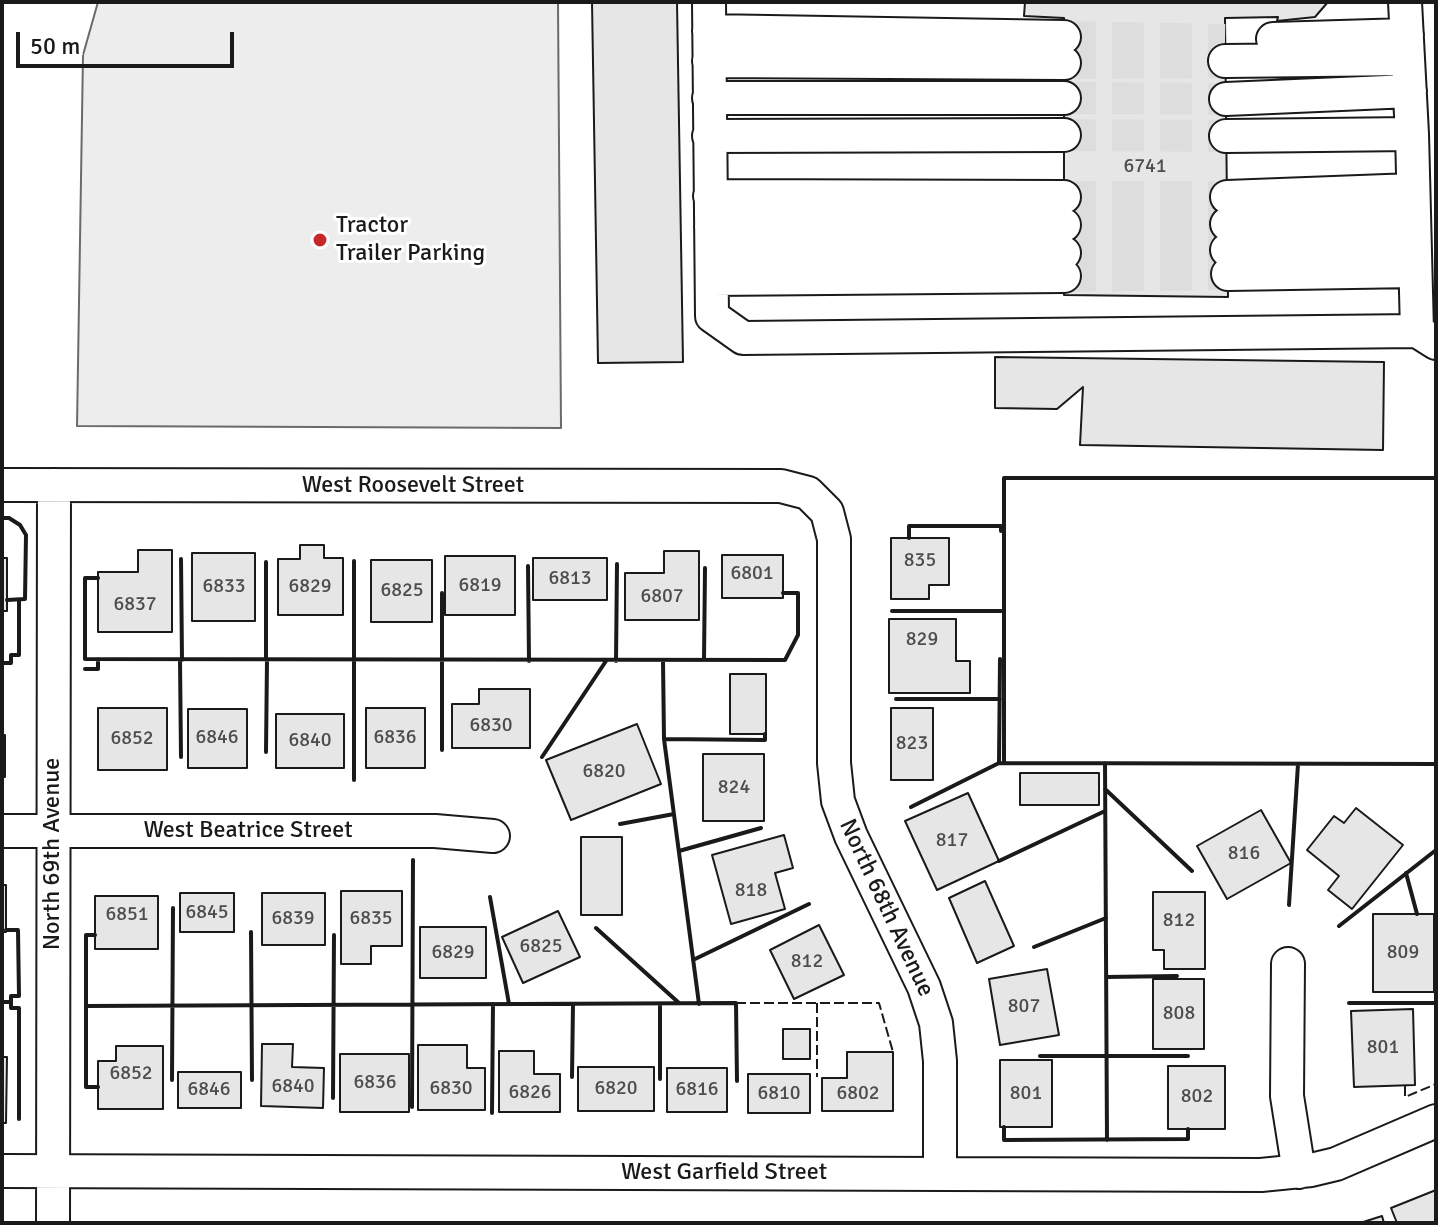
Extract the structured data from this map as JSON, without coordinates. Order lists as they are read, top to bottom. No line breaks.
{"streets":{"street":["West Roosevelt Street","West Beatrice Street","North 69th Avenue","North 68th Avenue","West Garfield Street"]},"crossings":[["West Roosevelt Street","North 69th Avenue"],["West Roosevelt Street","North 68th Avenue"],["West Beatrice Street","North 69th Avenue"],["North 69th Avenue","West Garfield Street"],["North 68th Avenue","West Garfield Street"]],"places":["Tractor Trailer Parking"],"house_numbers":["6741","835","6801","6813","6819","6833","6829","6825","6807","6837","829","6830","6846","6836","6852","6840","823","6820","824","817","816","818","6845","6851","6839","6835","812","6825","6829","809","812","807","808","801","6852","6836","6840","6830","6820","6846","6816","6826","6810","6802","801","802"],"scale_bar":"50 m"}
